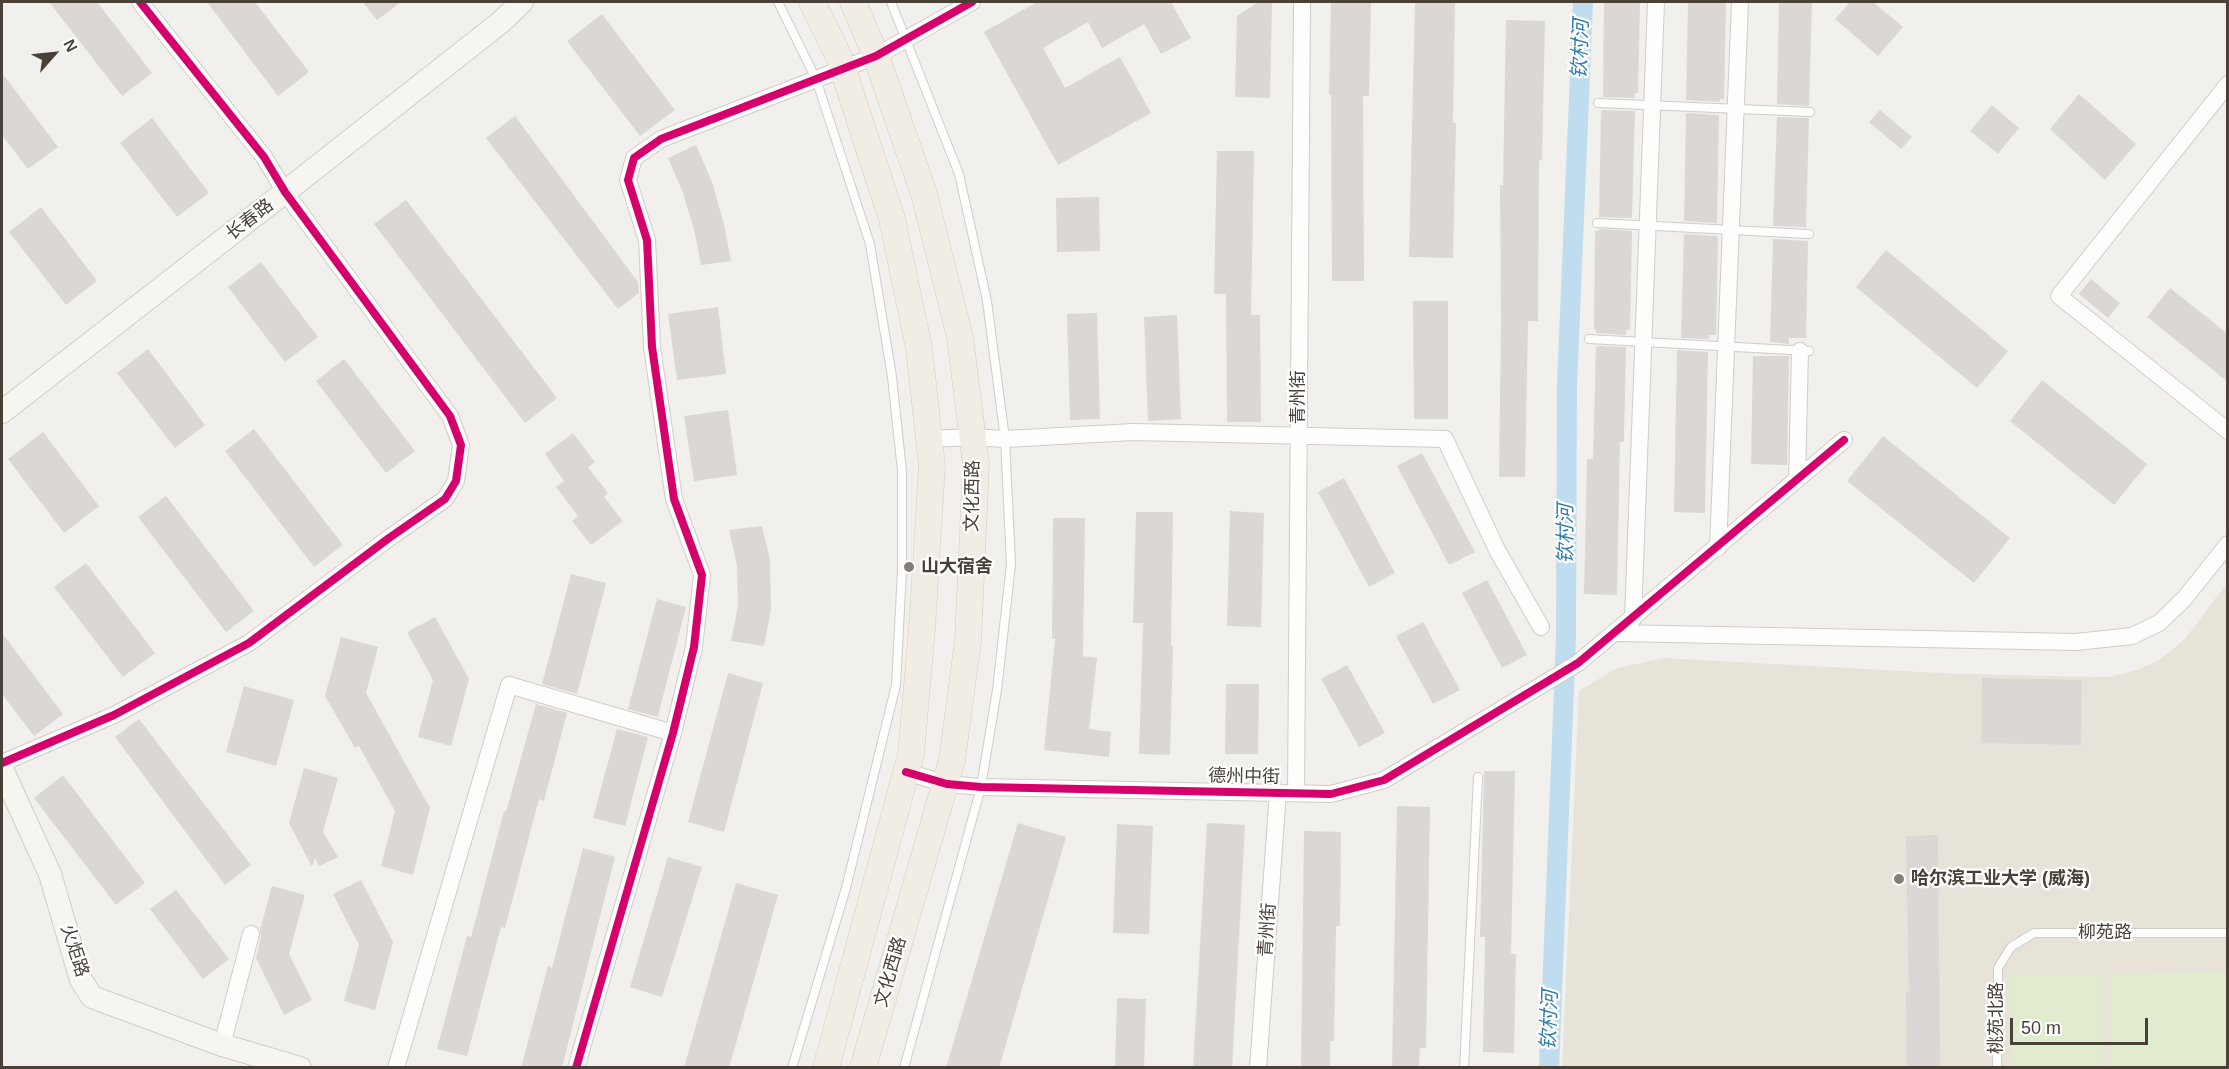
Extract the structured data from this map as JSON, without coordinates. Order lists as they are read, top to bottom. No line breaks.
{"streets":{"main road":["文化西路"],"street":["长春路","青州街","德州中街","火炬路"],"lane":["柳苑路","桃苑北路"]},"crossings":[["青州街","德州中街"],["文化西路","德州中街"],["柳苑路","桃苑北路"]],"water":["钦村河"],"places":["山大宿舍","哈尔滨工业大学 (威海)"],"scale_bar":"50 m","north":"top right"}
